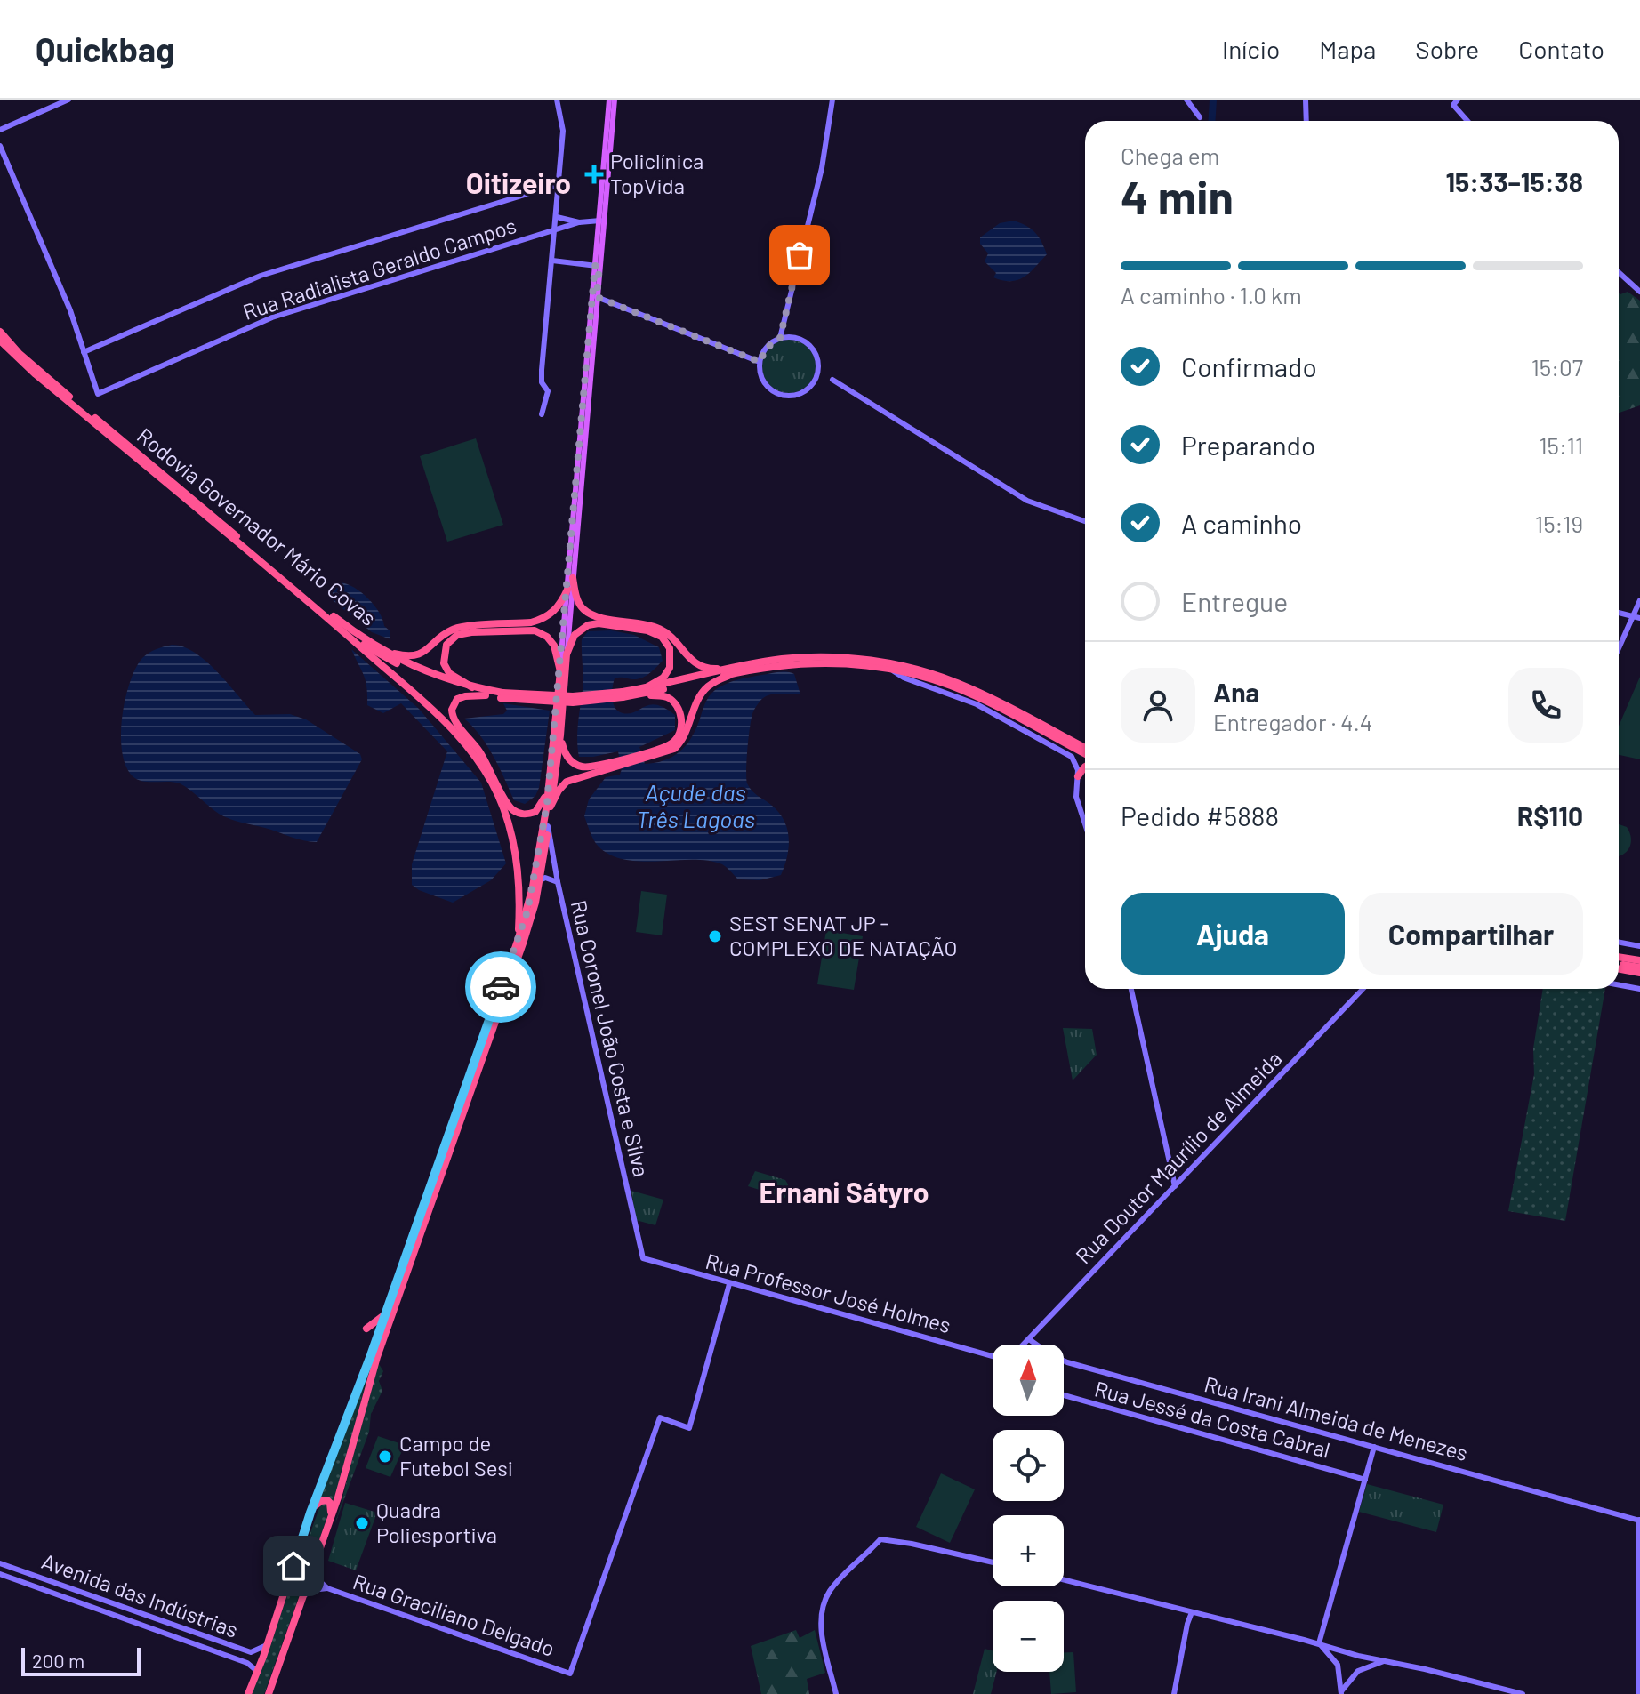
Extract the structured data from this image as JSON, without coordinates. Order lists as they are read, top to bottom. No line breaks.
{"streets":{"highway":["Rodovia Governador Mário Covas"],"street":["Rua Radialista Geraldo Campos","Rua Coronel João Costa e Silva","Rua Doutor Maurílio de Almeida","Rua Professor José Holmes","Rua Irani Almeida de Menezes","Rua Jessé da Costa Cabral","Avenida das Indústrias","Rua Graciliano Delgado"]},"crossings":[["Rua Coronel João Costa e Silva","Rua Professor José Holmes"],["Rua Doutor Maurílio de Almeida","Rua Irani Almeida de Menezes"],["Rua Professor José Holmes","Rua Graciliano Delgado"]],"districts":["Oitizeiro","Ernani Sátyro"],"water":["Açude das Três Lagoas"],"places":{"health":["Policlínica TopVida"],"other":["SEST SENAT JP - COMPLEXO DE NATAÇÃO","Campo de Futebol Sesi","Quadra Poliesportiva"]},"scale_bar":"200 m","north":"top","page":{"header":"Quickbag","nav":["Início","Mapa","Sobre","Contato"],"heading":["4 min","Chega em","15:33–15:38"],"panel":["Ana","Entregador · 4.4","Pedido #5888","R$110"],"bar":"A caminho · 1.0 km","list":[["Confirmado","15:07"],["Preparando","15:11"],["A caminho","15:19"],"Entregue"],"buttons":["Ajuda","Compartilhar"],"map_buttons":["+","−"],"scale":"200 m"}}
